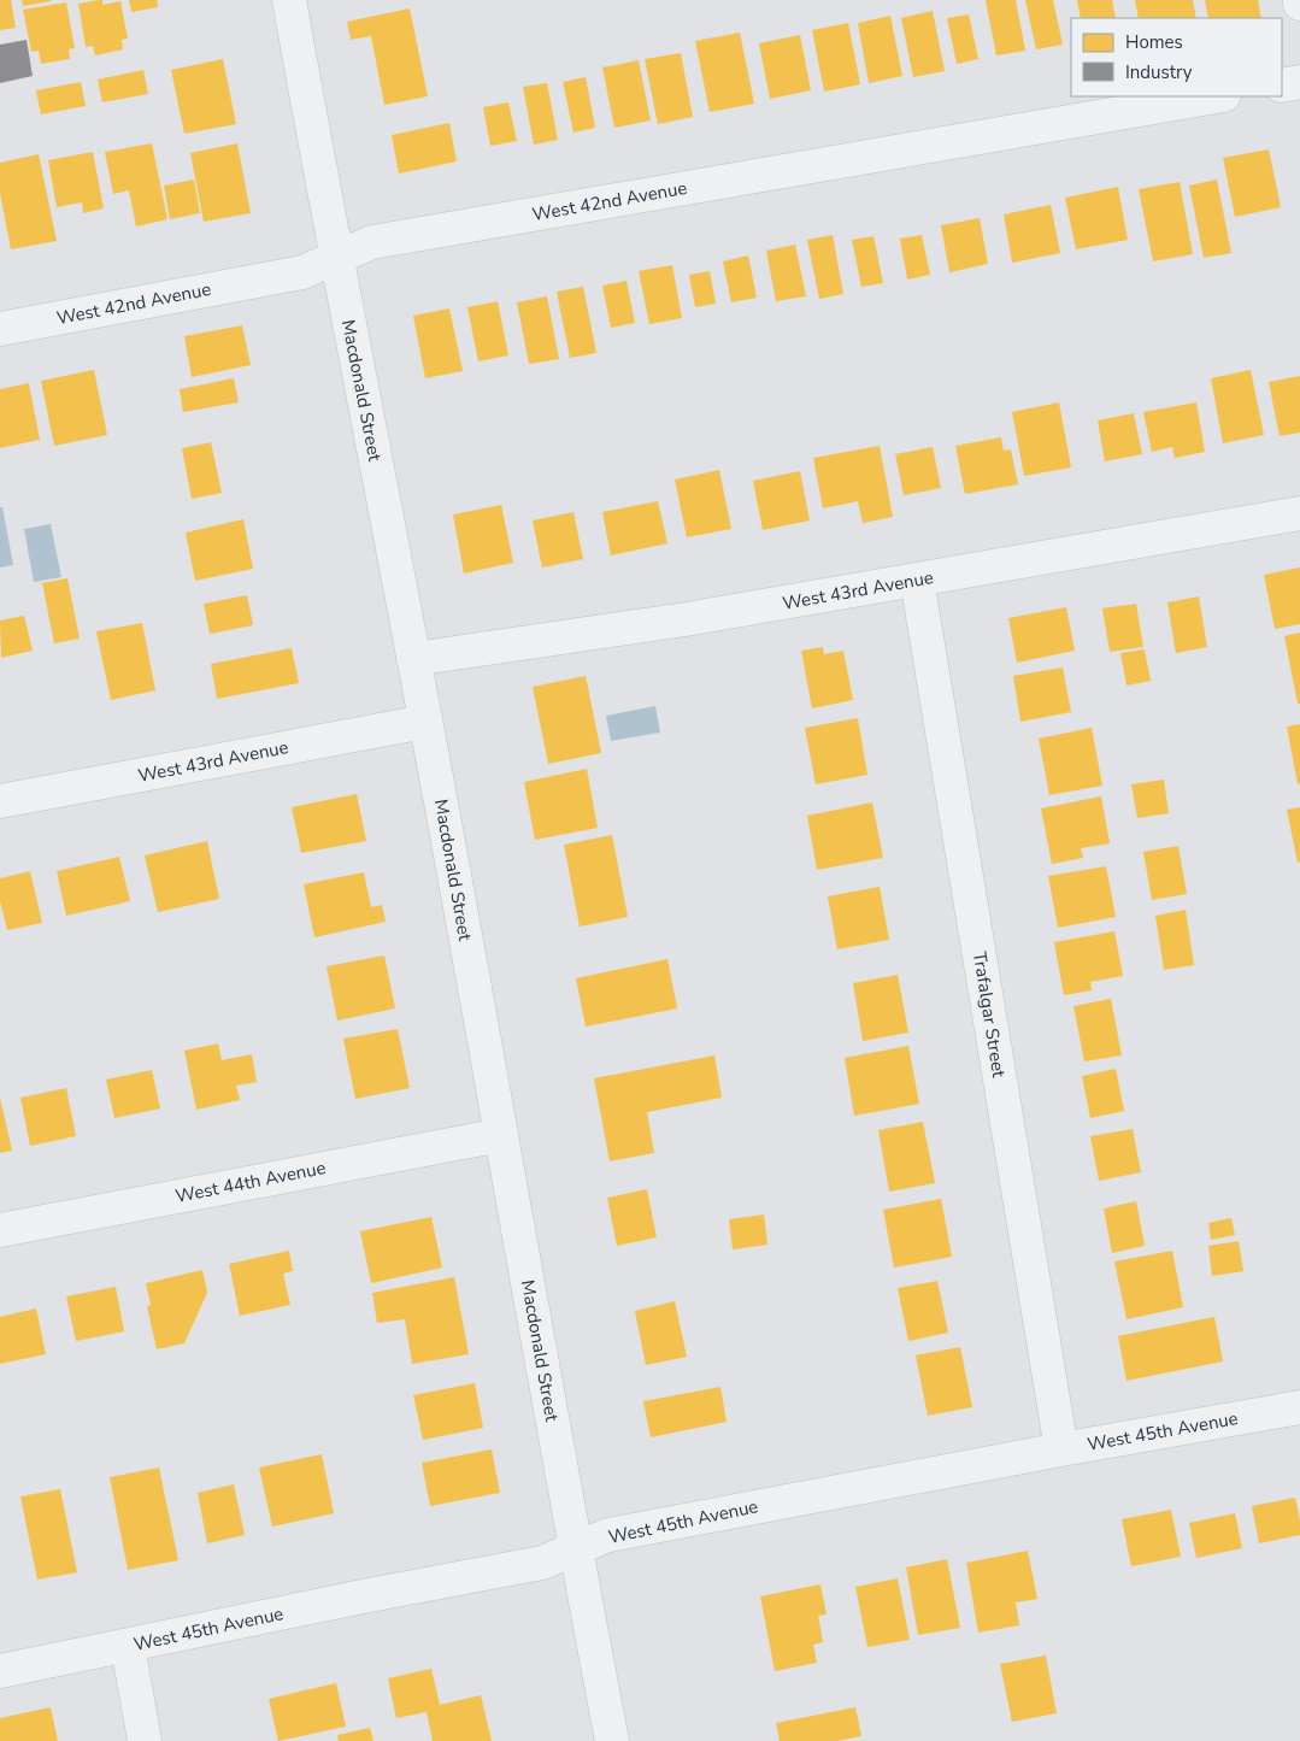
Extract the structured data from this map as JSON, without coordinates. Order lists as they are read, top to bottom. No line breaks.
{"streets":{"street":["West 42nd Avenue","Macdonald Street","West 43rd Avenue","Trafalgar Street","West 44th Avenue","West 45th Avenue"]},"crossings":[["West 42nd Avenue","Macdonald Street"],["Macdonald Street","West 43rd Avenue"],["Macdonald Street","West 44th Avenue"],["Macdonald Street","West 45th Avenue"],["West 43rd Avenue","Trafalgar Street"],["Trafalgar Street","West 45th Avenue"]],"legend":["Homes","Industry"]}
